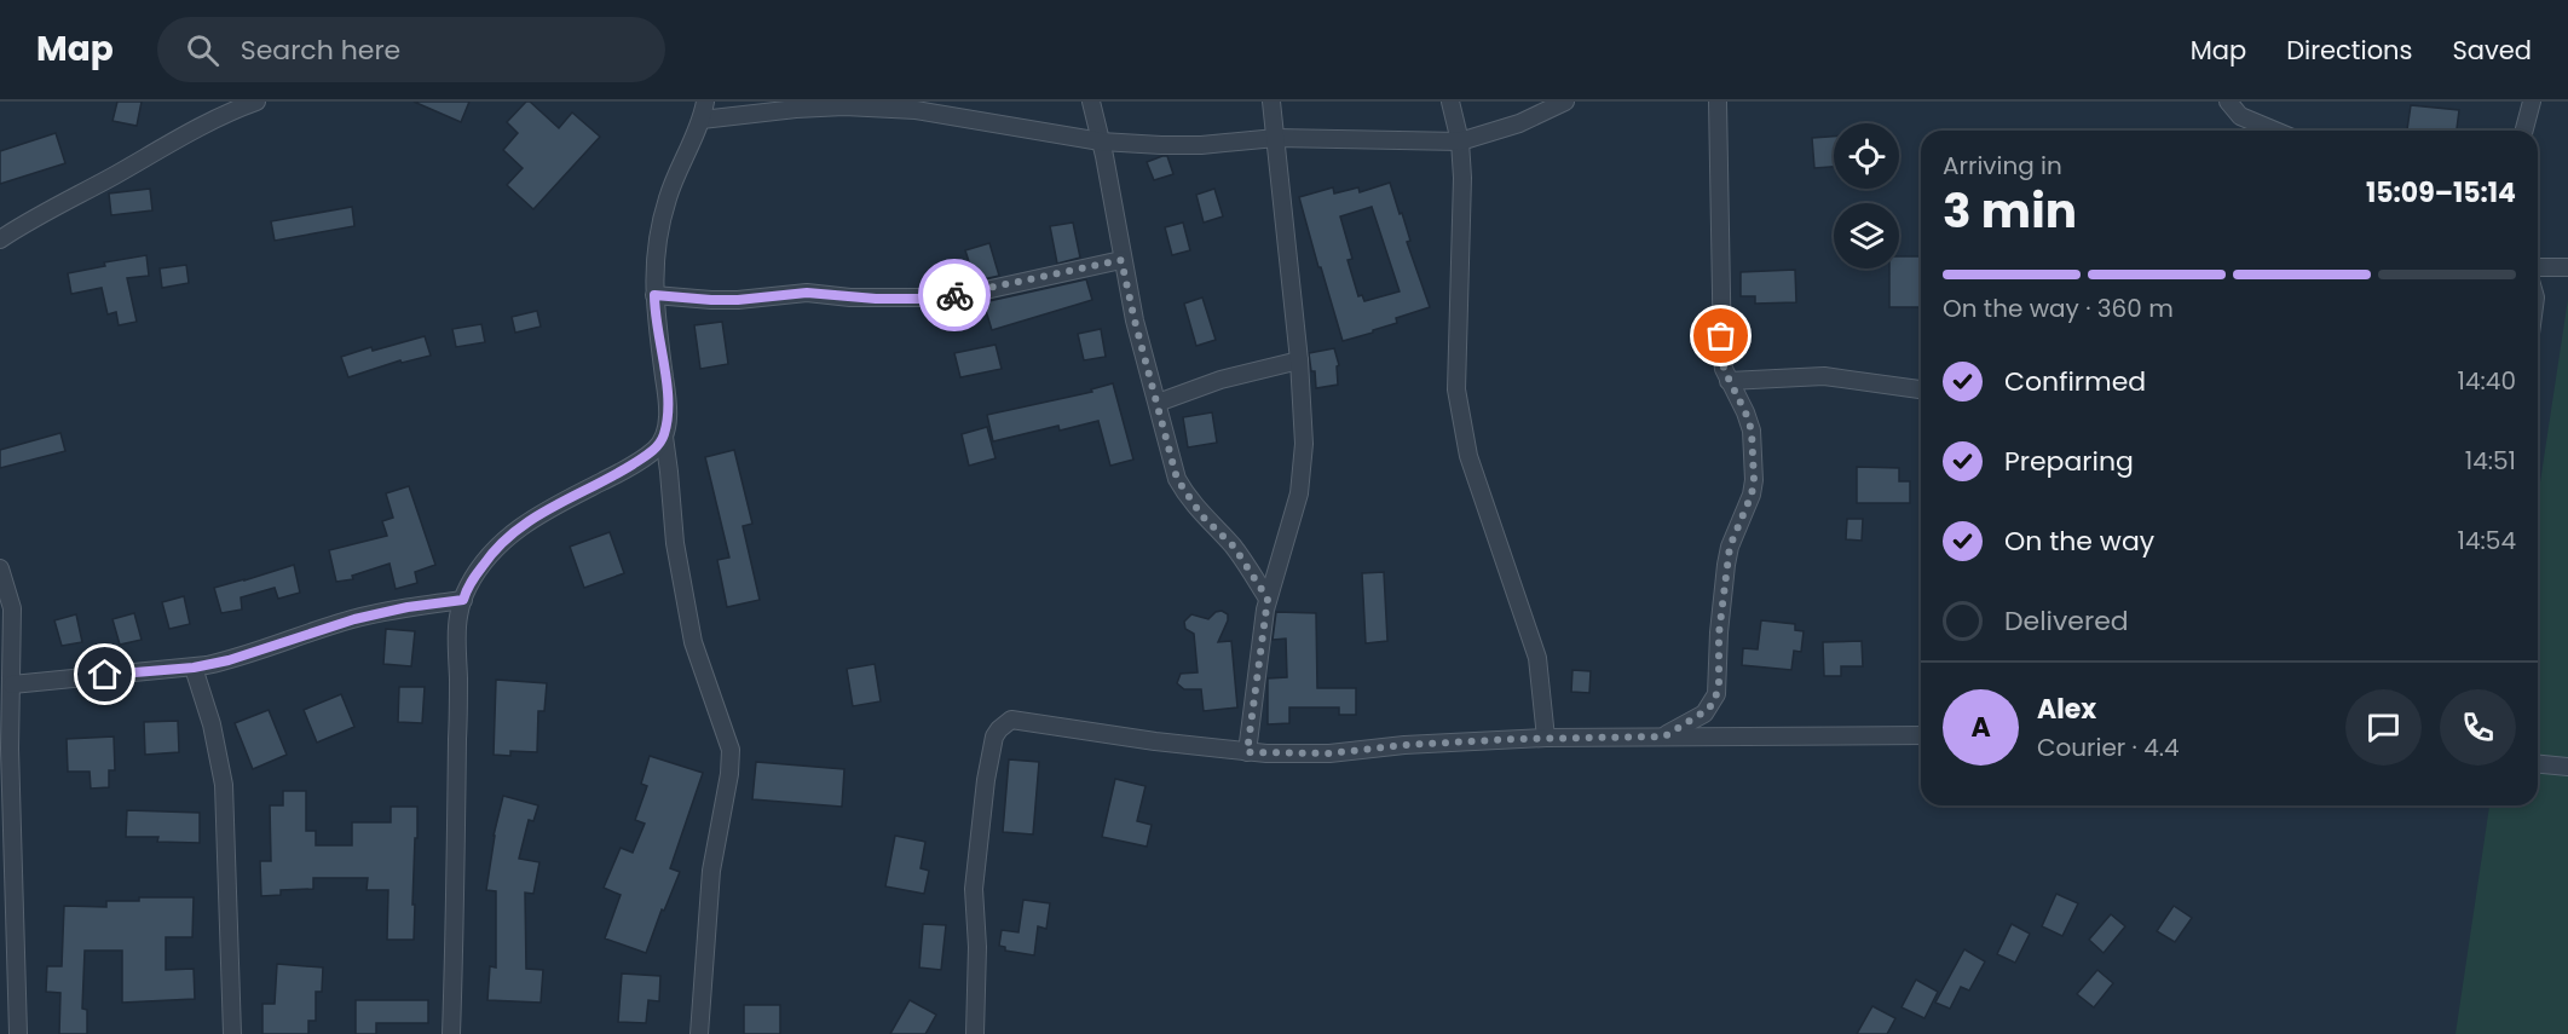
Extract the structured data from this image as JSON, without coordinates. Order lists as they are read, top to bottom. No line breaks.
{"page":{"header":"Map","search":"Search here","nav":["Map","Directions","Saved"],"heading":["3 min","Arriving in","15:09–15:14"],"panel":["Alex","Courier · 4.4"],"bar":"On the way · 360 m","list":[["Confirmed","14:40"],["Preparing","14:51"],["On the way","14:54"],"Delivered"],"round":"A"}}
